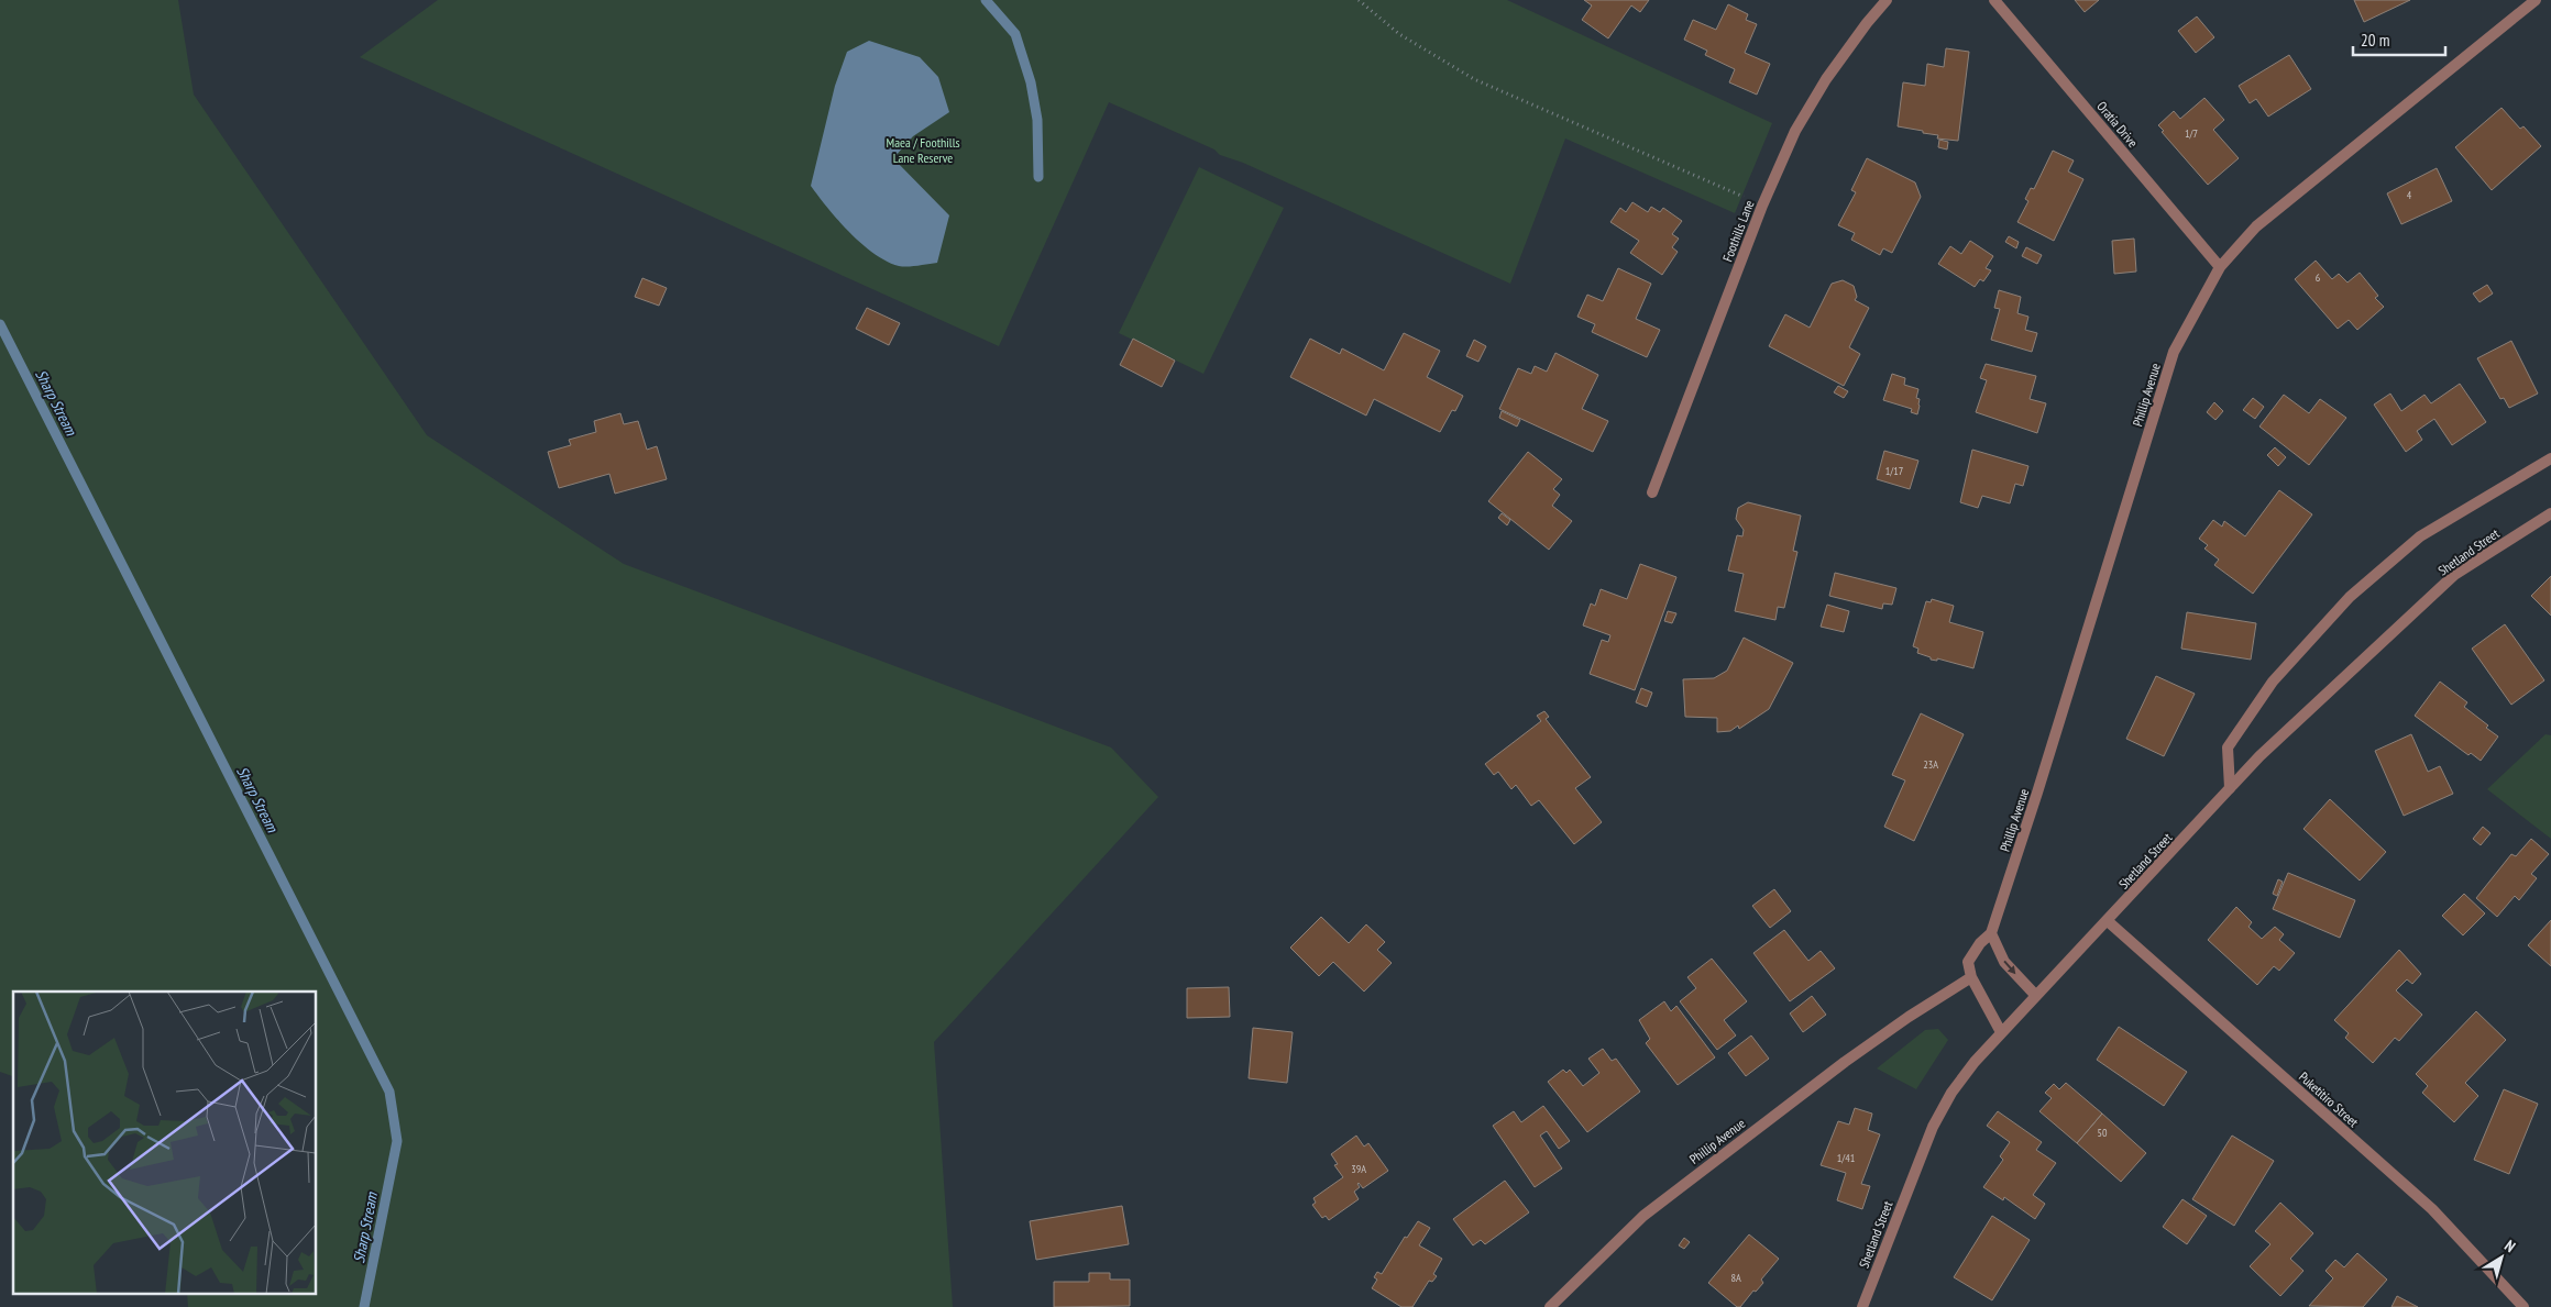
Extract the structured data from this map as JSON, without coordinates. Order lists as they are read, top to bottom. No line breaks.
{"streets":{"street":["Oratia Drive","Foothills Lane","Phillip Avenue","Shetland Street","Puketitiro Street"]},"crossings":[["Oratia Drive","Phillip Avenue"],["Shetland Street","Puketitiro Street"]],"water":["Sharp Stream"],"parks":["Maea / Foothills Lane Reserve"],"house_numbers":["1/7","4","6","1/17","23A","50","1/41","39A","8A"],"scale_bar":"20 m","north":"top right"}
